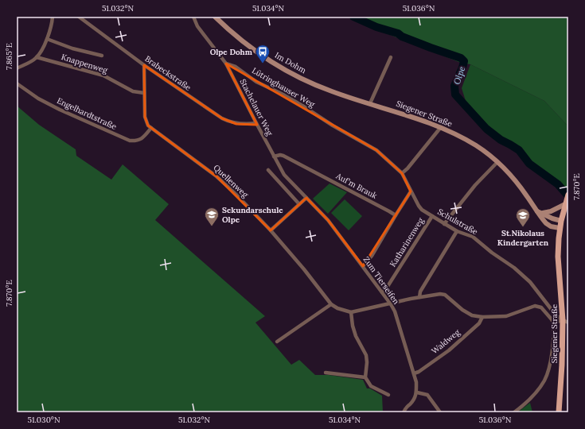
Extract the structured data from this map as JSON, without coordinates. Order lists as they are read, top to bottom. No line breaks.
{"streets":{"main road":["Siegener Straße"],"street":["Im Dohm","Knappenweg","Brabeckstraße","Lütringhauser Weg","Stachelauer Weg","Engelhardtstraße","Quellenweg","Auf'm Brauk","Schulstraße","Katharinenweg","Zum Tierseifen","Waldweg"]},"crossings":[["Im Dohm","Siegener Straße"],["Knappenweg","Quellenweg"],["Brabeckstraße","Stachelauer Weg"],["Brabeckstraße","Quellenweg"],["Lütringhauser Weg","Stachelauer Weg"],["Lütringhauser Weg","Schulstraße"],["Stachelauer Weg","Auf'm Brauk"],["Stachelauer Weg","Zum Tierseifen"],["Engelhardtstraße","Quellenweg"],["Siegener Straße","Schulstraße"],["Schulstraße","Katharinenweg"],["Katharinenweg","Zum Tierseifen"],["Zum Tierseifen","Waldweg"]],"water":["Olpe"],"places":{"bus stop":["Olpe Dohm"],"school or university":["Sekundarschule Olpe","St.Nikolaus Kindergarten"]},"coordinates":["51.032°N","51.034°N","51.036°N","7.865°E","7.870°E","51.030°N"]}
